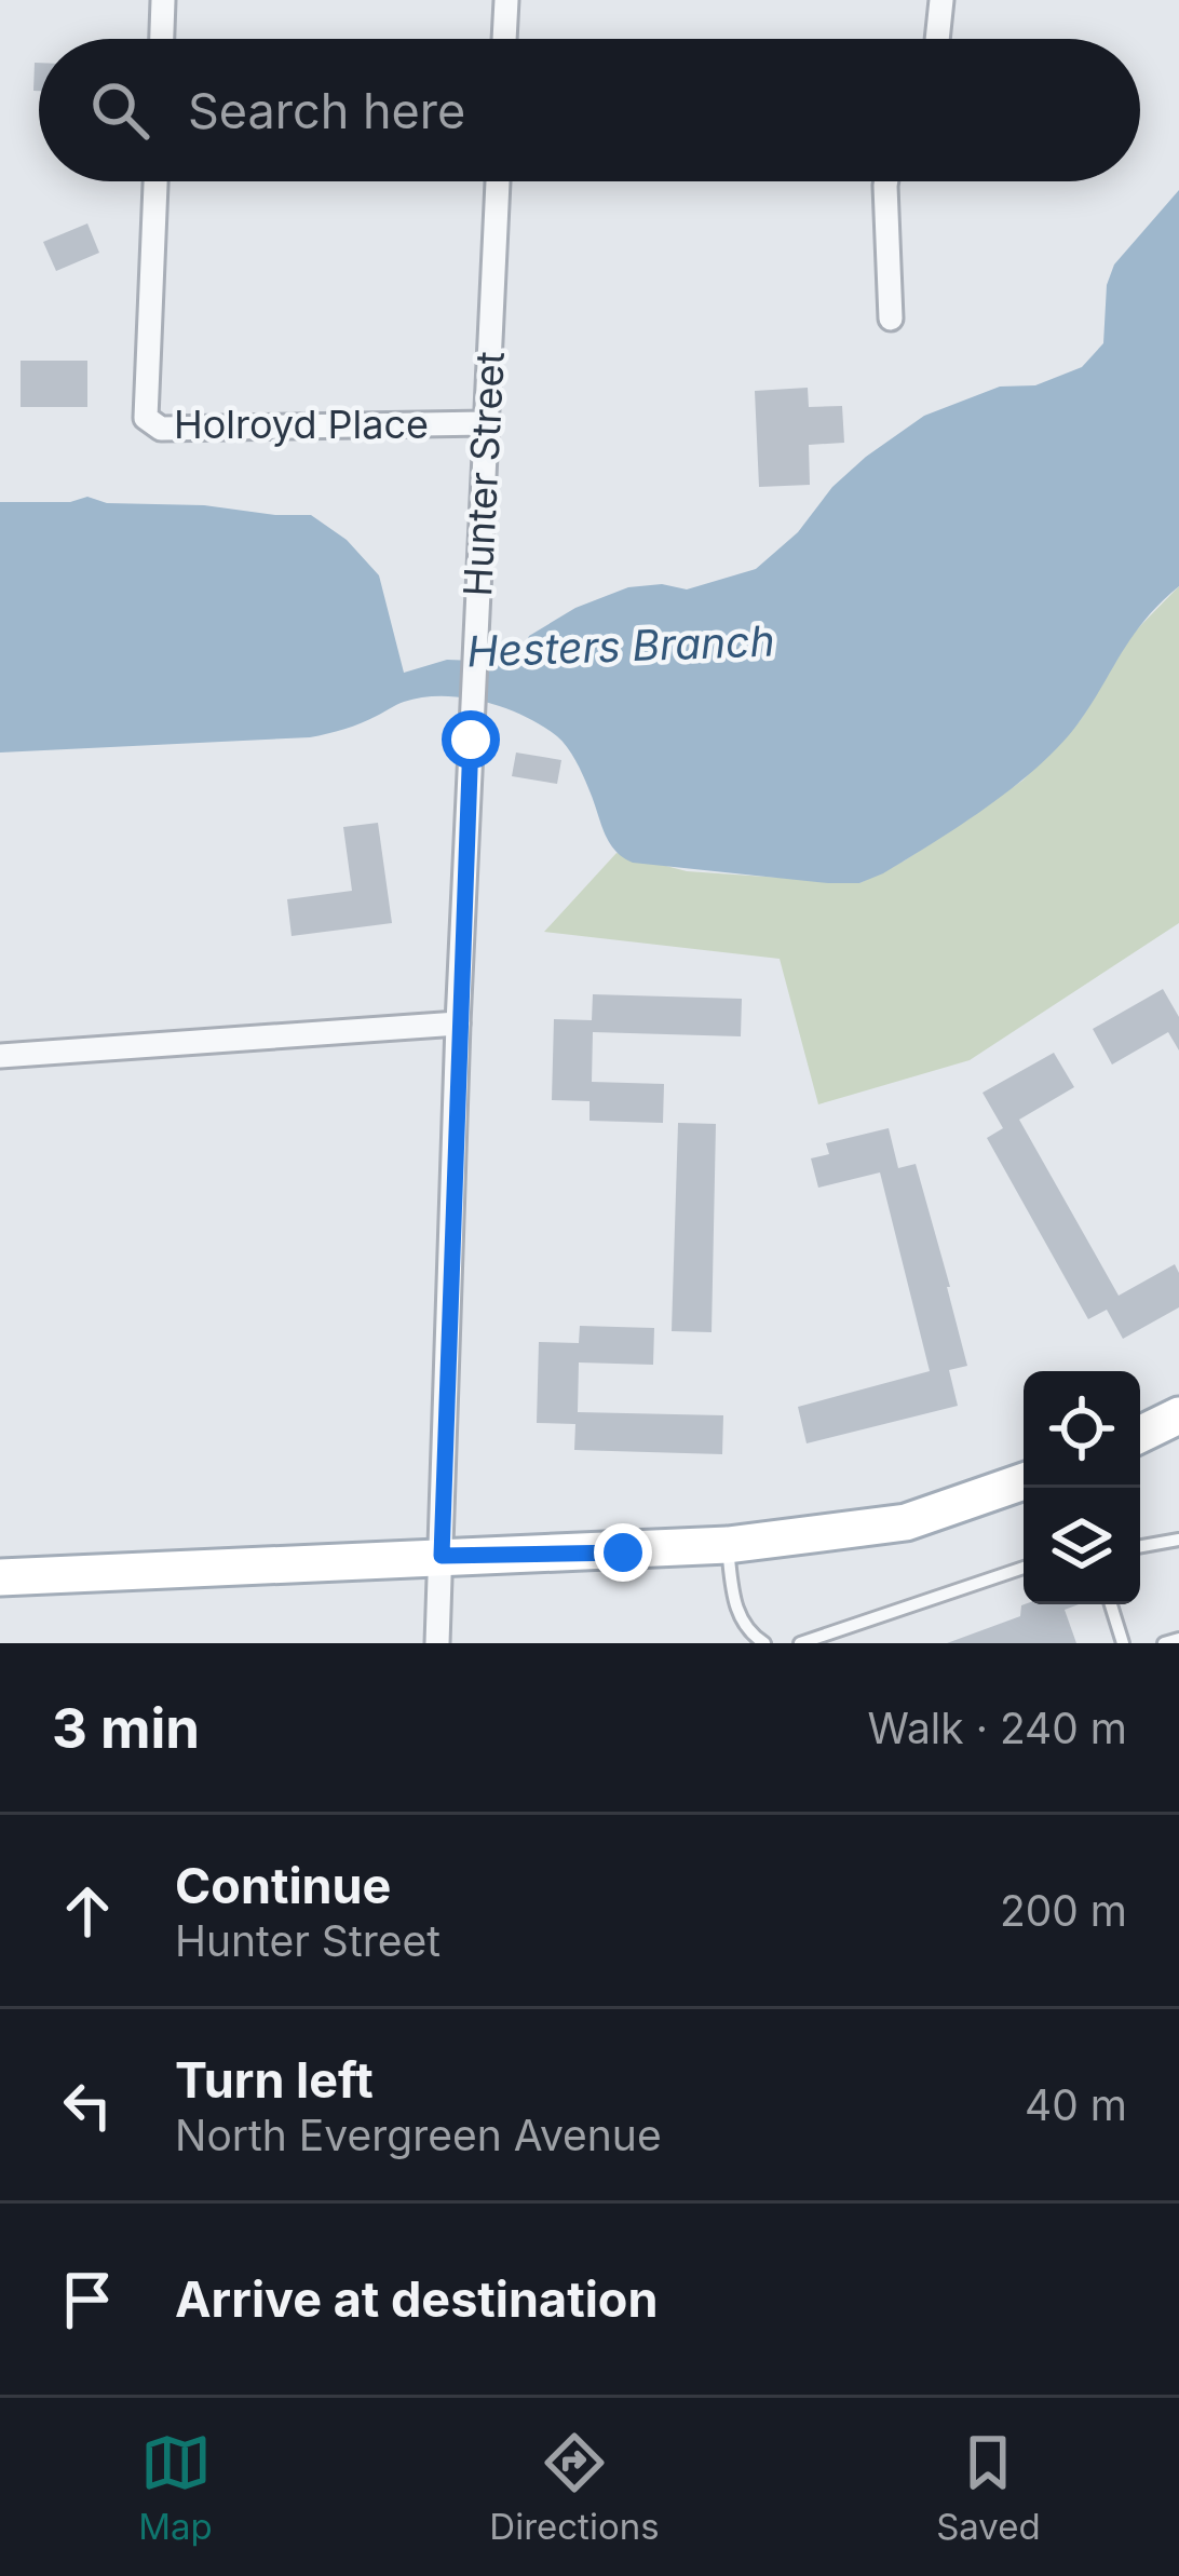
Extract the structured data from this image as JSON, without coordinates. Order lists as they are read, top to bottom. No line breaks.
{"streets":{"street":["Holroyd Place","Hunter Street"]},"crossings":[["Holroyd Place","Hunter Street"]],"water":["Hesters Branch"],"page":{"search":"Search here","heading":["3 min","Walk · 240 m"],"list":[["Continue","Hunter Street","200 m"],["Turn left","North Evergreen Avenue","40 m"],"Arrive at destination"],"nav":["Map","Directions","Saved"]}}
